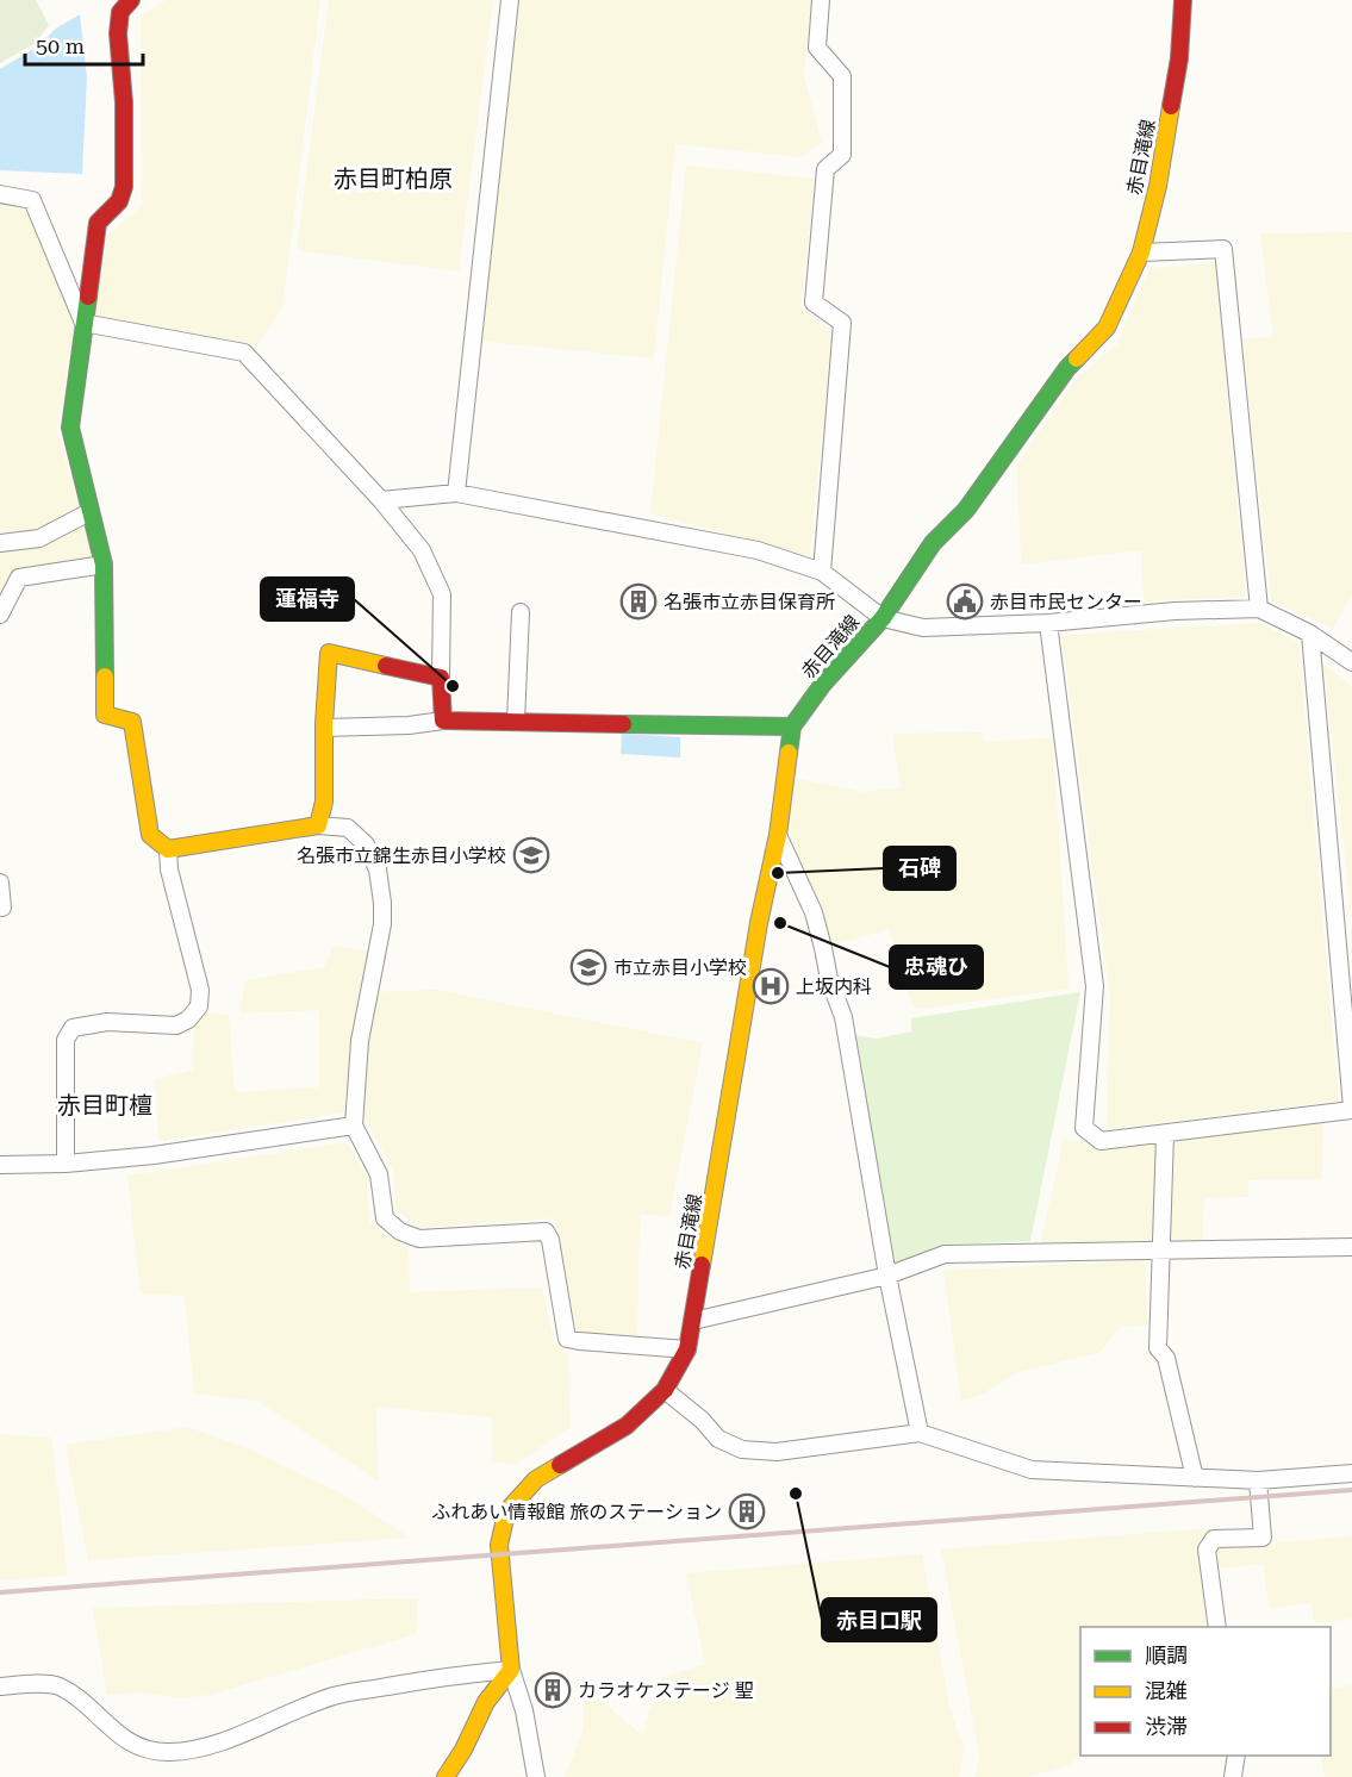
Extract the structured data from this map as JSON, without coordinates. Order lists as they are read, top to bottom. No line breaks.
{"streets":{"main road":["赤目滝線"]},"districts":["赤目町柏原","赤目町檀"],"places":{"building":["名張市立赤目保育所","ふれあい情報館 旅のステーション","カラオケステージ 聖"],"public building":["赤目市民センター"],"other":["蓮福寺","石碑","忠魂ひ","赤目口駅"],"school or university":["名張市立錦生赤目小学校","市立赤目小学校"],"hospital":["上坂内科"]},"legend":["順調","混雑","渋滞"],"scale_bar":"50 m"}
